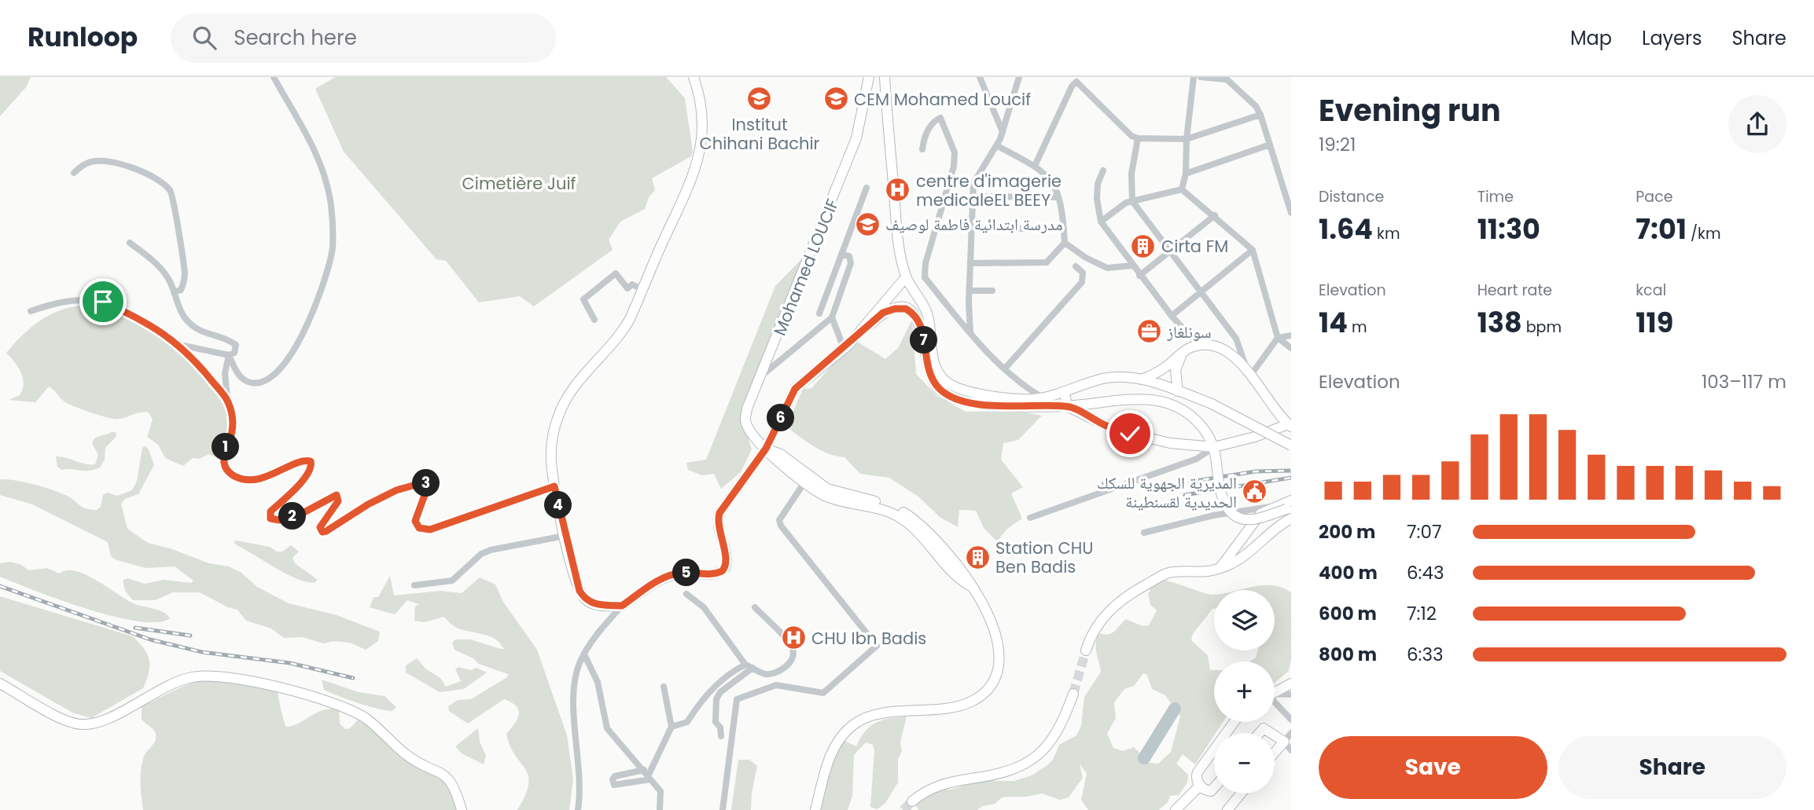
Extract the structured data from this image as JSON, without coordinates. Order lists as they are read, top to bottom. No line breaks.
{"streets":{"main road":["Mohamed LOUCIF"]},"parks":["Cimetière Juif"],"places":{"school or university":["Institut Chihani Bachir","CEM Mohamed Loucif","مدرسة ابتدائية فاطمة لوصيف"],"hospital":["centre d'imagerie medicaleEL BEEY","CHU Ibn Badis"],"building":["Cirta FM","Station CHU Ben Badis"],"office":["سونلغاز"],"public building":["المديرية الجهوية للسكك الحديدية لقسنطينة"]},"page":{"header":"Runloop","search":"Search here","nav":["Map","Layers","Share"],"heading":["Evening run","19:21"],"stats":[["Distance","1.64 km"],["Time","11:30"],["Pace","7:01 /km"],["Elevation","14 m"],["Heart rate","138 bpm"],["kcal","119"]],"pins":["7","6","1","3","4","2","5"],"chart":["Elevation","103–117 m"],"list":[{"name":"200 m","note":"7:07"},{"name":"400 m","note":"6:43"},{"name":"600 m","note":"7:12"},{"name":"800 m","note":"6:33"}],"map_buttons":["+","−"],"buttons":["Save","Share"]}}
